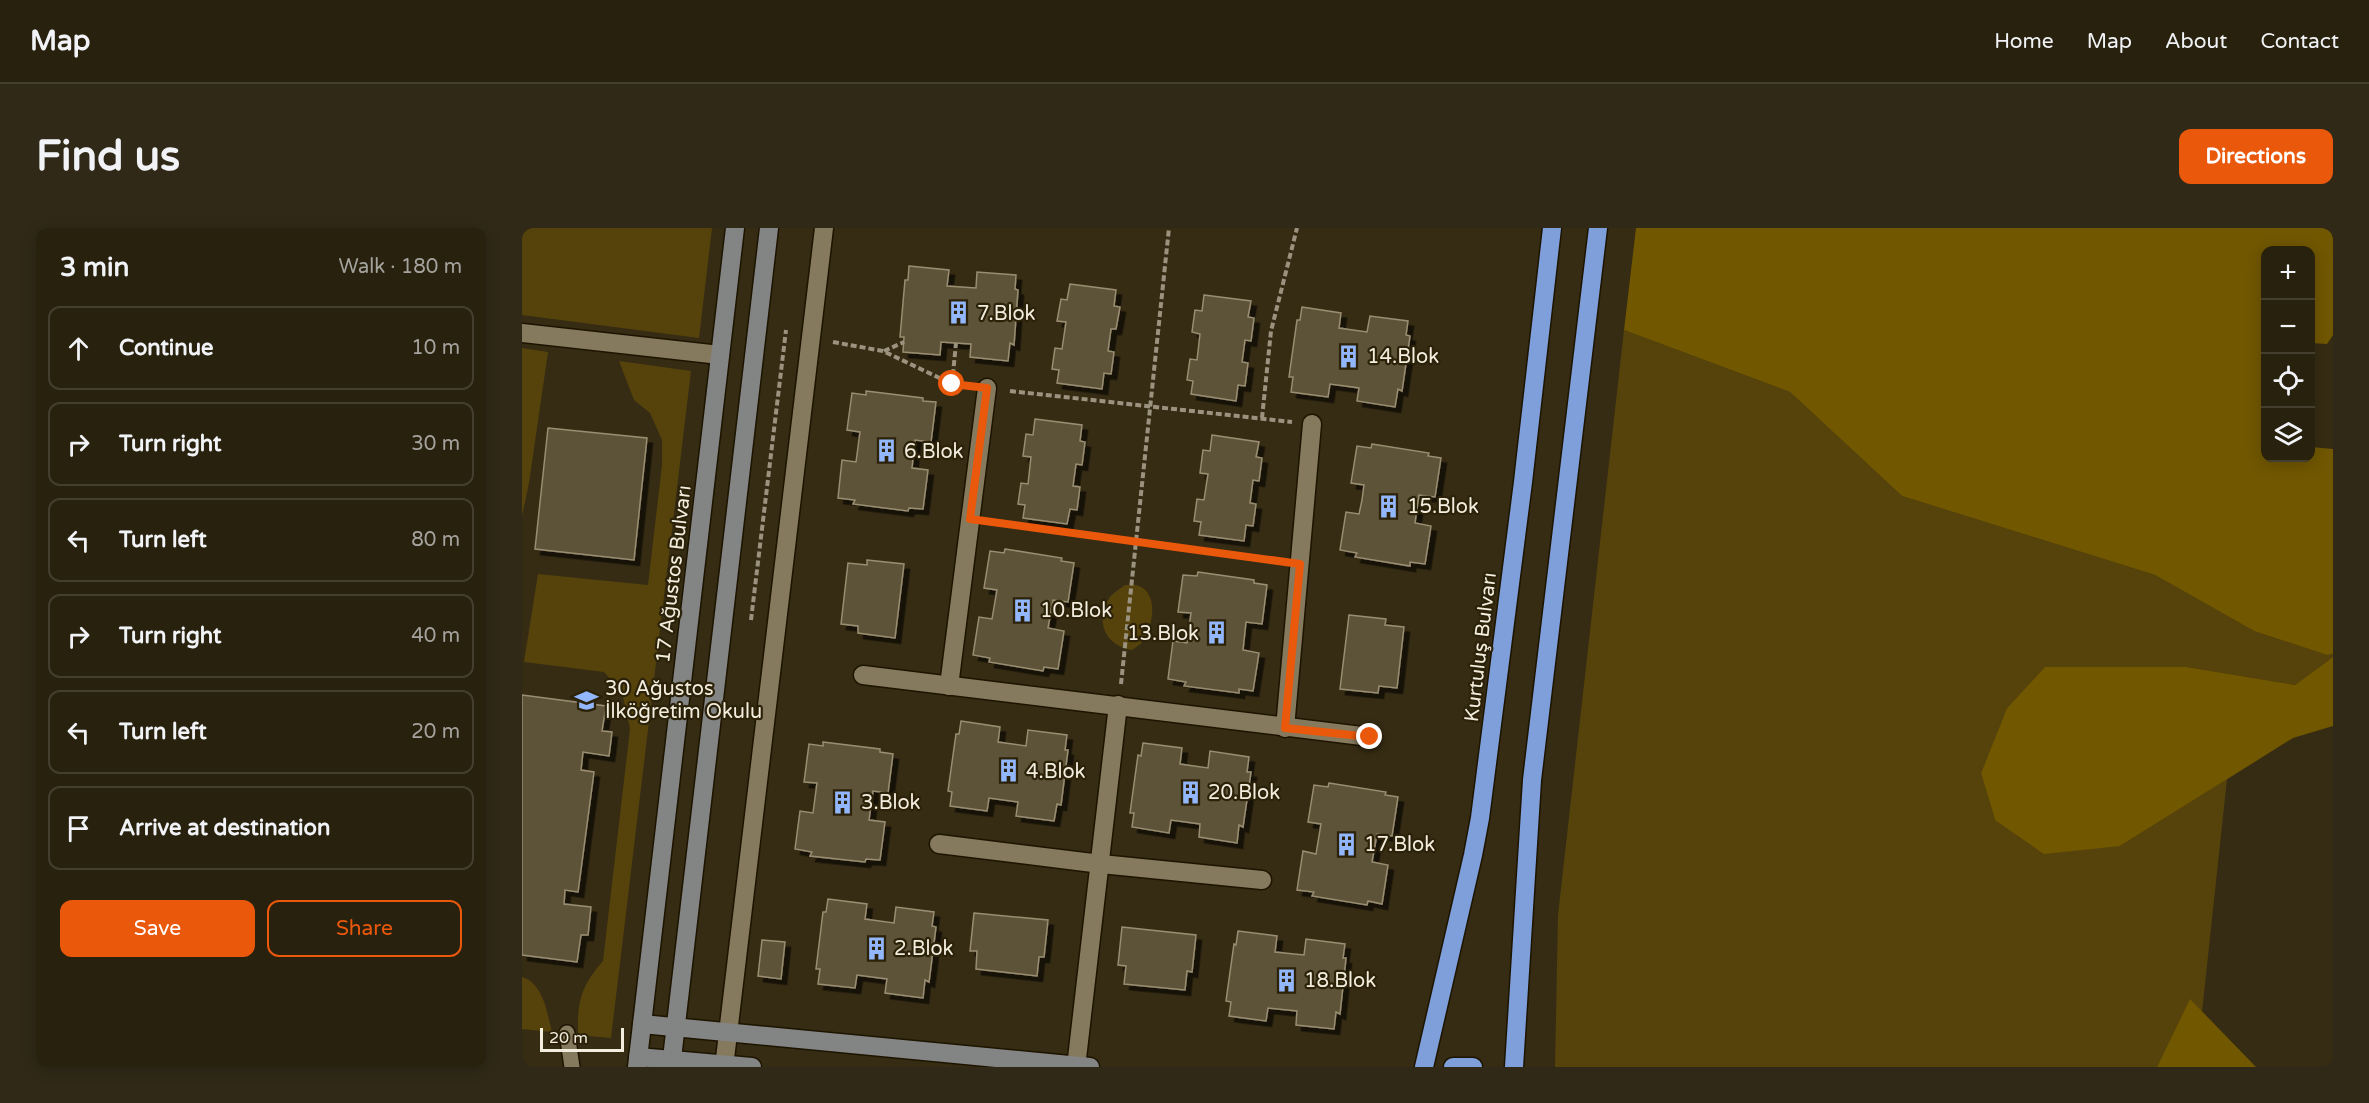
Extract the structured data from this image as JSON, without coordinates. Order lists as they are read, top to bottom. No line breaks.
{"streets":{"highway":["Kurtuluş Bulvarı"],"main road":["17 Ağustos Bulvarı"]},"places":{"building":["7.Blok","14.Blok","6.Blok","15.Blok","10.Blok","13.Blok","4.Blok","20.Blok","3.Blok","17.Blok","2.Blok","18.Blok"],"school or university":["30 Ağustos İlköğretim Okulu"]},"scale_bar":"20 m","page":{"header":"Map","nav":["Home","Map","About","Contact"],"buttons":["Directions",["Save","Share"]],"title":"Find us","heading":["3 min","Walk · 180 m"],"map_buttons":["+","−"],"list":[["Continue","10 m"],["Turn right","30 m"],["Turn left","80 m"],["Turn right","40 m"],["Turn left","20 m"],"Arrive at destination"],"scale":"20 m"}}
